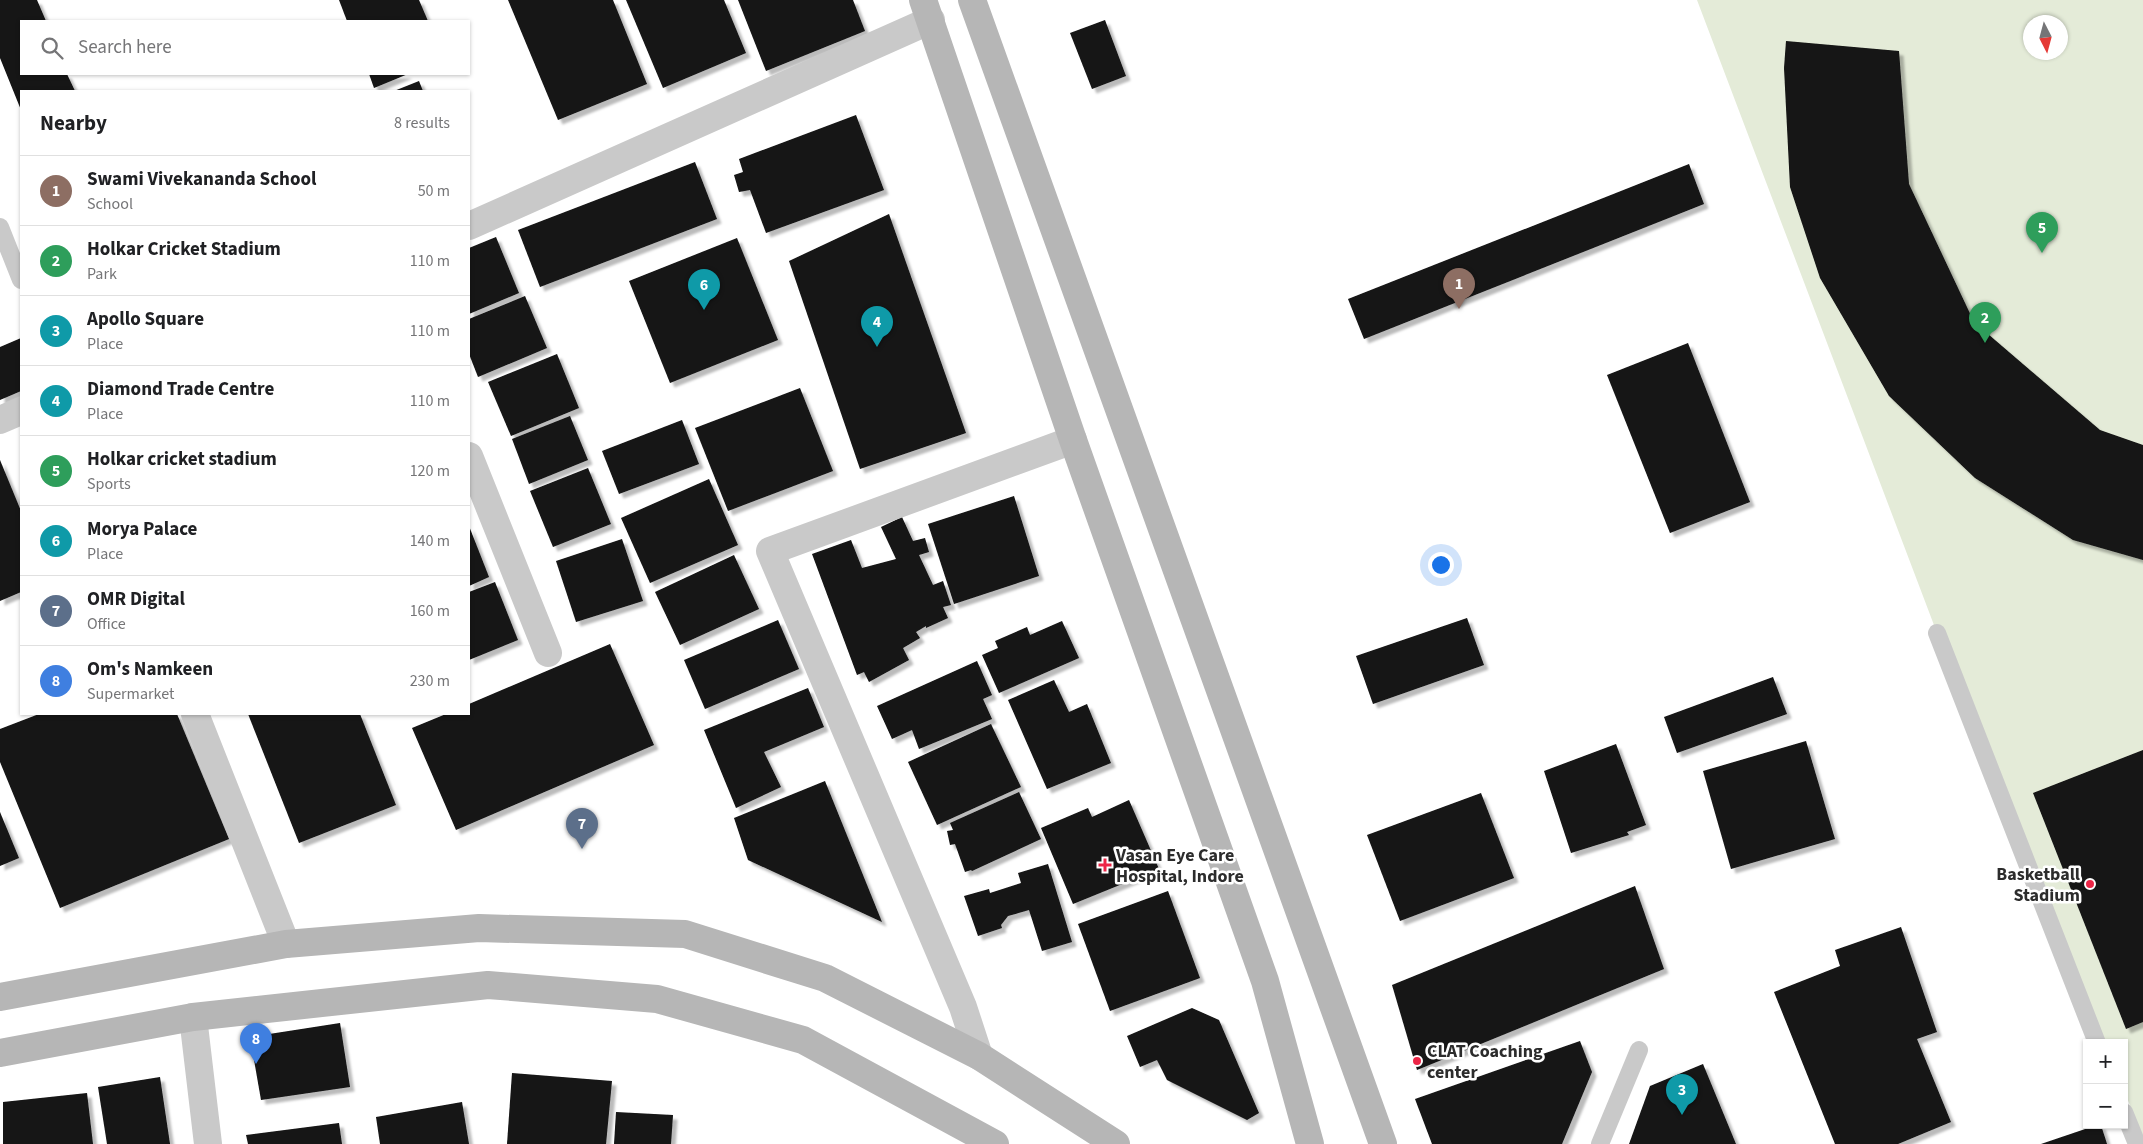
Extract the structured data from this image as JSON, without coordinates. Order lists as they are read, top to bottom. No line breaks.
{"places":{"health":["Vasan Eye Care Hospital, Indore"],"other":["Basketball Stadium","CLAT Coaching center"]},"north":"bottom","page":{"search":"Search here","heading":["Nearby","8 results"],"list":[{"mark":"1","name":"Swami Vivekananda School","note":"School","value":"50 m"},{"mark":"2","name":"Holkar Cricket Stadium","note":"Park","value":"110 m"},{"mark":"3","name":"Apollo Square","note":"Place","value":"110 m"},{"mark":"4","name":"Diamond Trade Centre","note":"Place","value":"110 m"},{"mark":"5","name":"Holkar cricket stadium","note":"Sports","value":"120 m"},{"mark":"6","name":"Morya Palace","note":"Place","value":"140 m"},{"mark":"7","name":"OMR Digital","note":"Office","value":"160 m"},{"mark":"8","name":"Om's Namkeen","note":"Supermarket","value":"230 m"}],"pins":["5","1","6","2","4","7","8","3"],"map_buttons":["+","−"]}}
